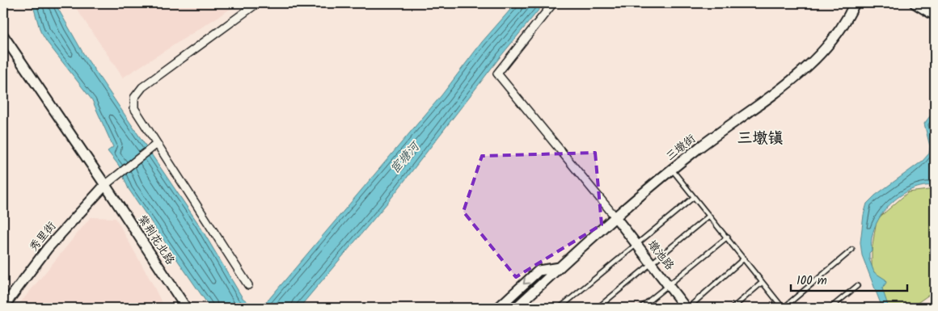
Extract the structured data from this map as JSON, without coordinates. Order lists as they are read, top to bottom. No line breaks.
{"streets":{"street":["三墩街","秀里街","紫荆花北路","墩池路"]},"crossings":[["三墩街","墩池路"],["秀里街","紫荆花北路"]],"districts":["三墩镇"],"water":["宦塘河"],"scale_bar":"100 m"}
